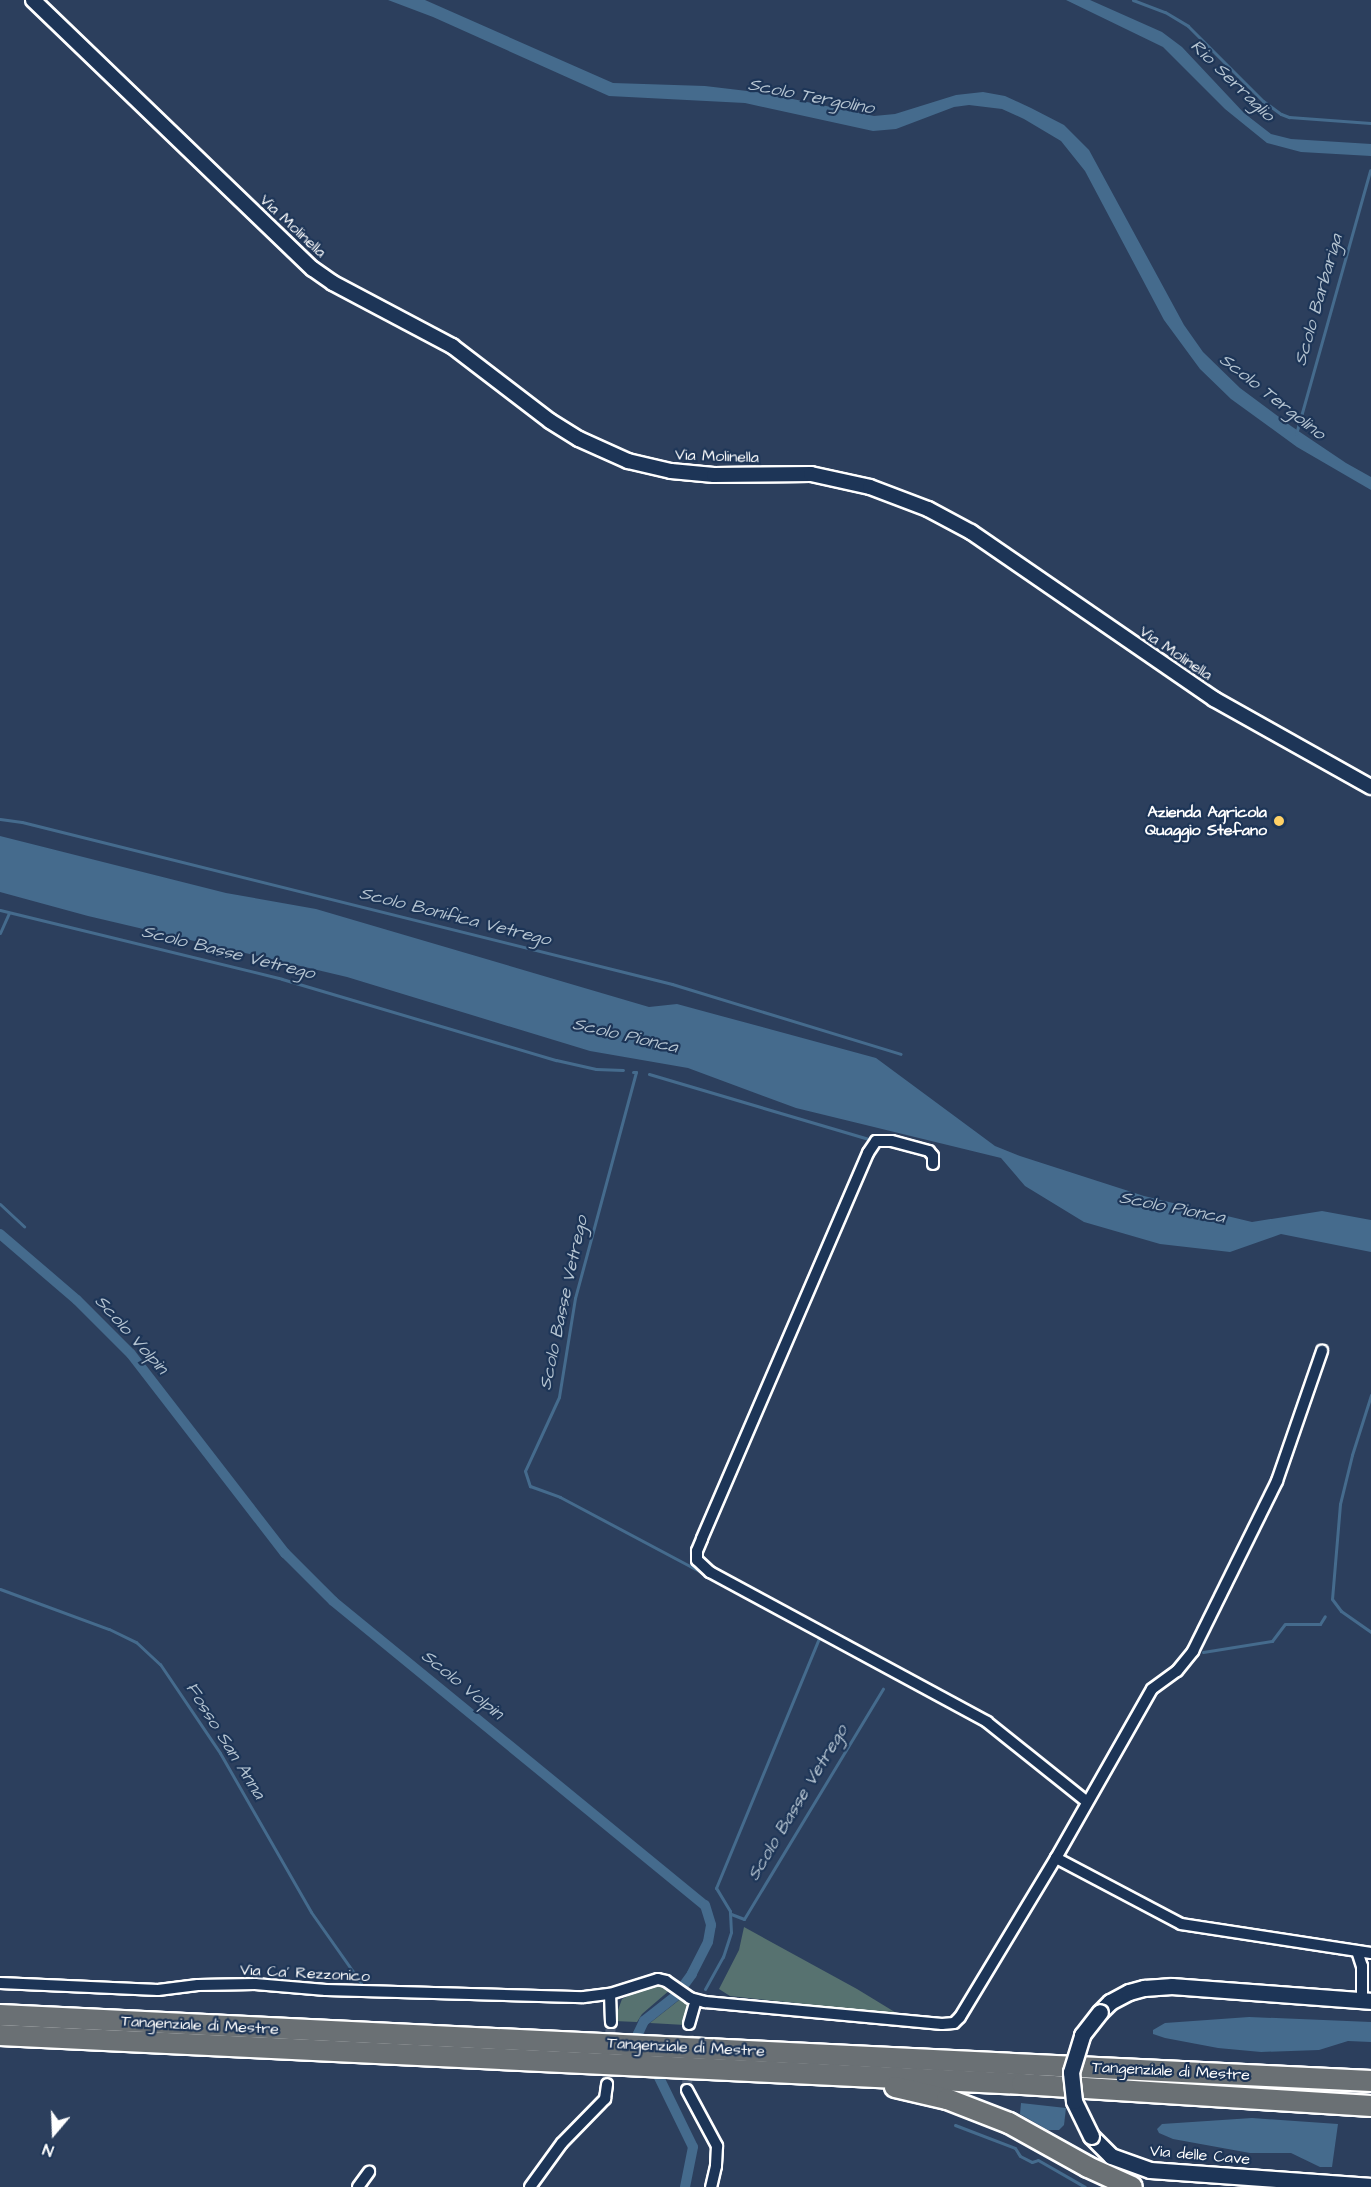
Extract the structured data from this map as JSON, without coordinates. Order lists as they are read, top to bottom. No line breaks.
{"streets":{"highway":["Tangenziale di Mestre"],"main road":["Via delle Cave"],"street":["Via Molinella","Via Ca' Rezzonico"]},"water":["Rio Serraglio","Scolo Tergolino","Scolo Barbariga","Scolo Bonifica Vetrego","Scolo Basse Vetrego","Scolo Pionca","Scolo Volpin","Fosso San Anna"],"places":["Azienda Agricola Quaggio Stefano"],"north":"bottom"}
